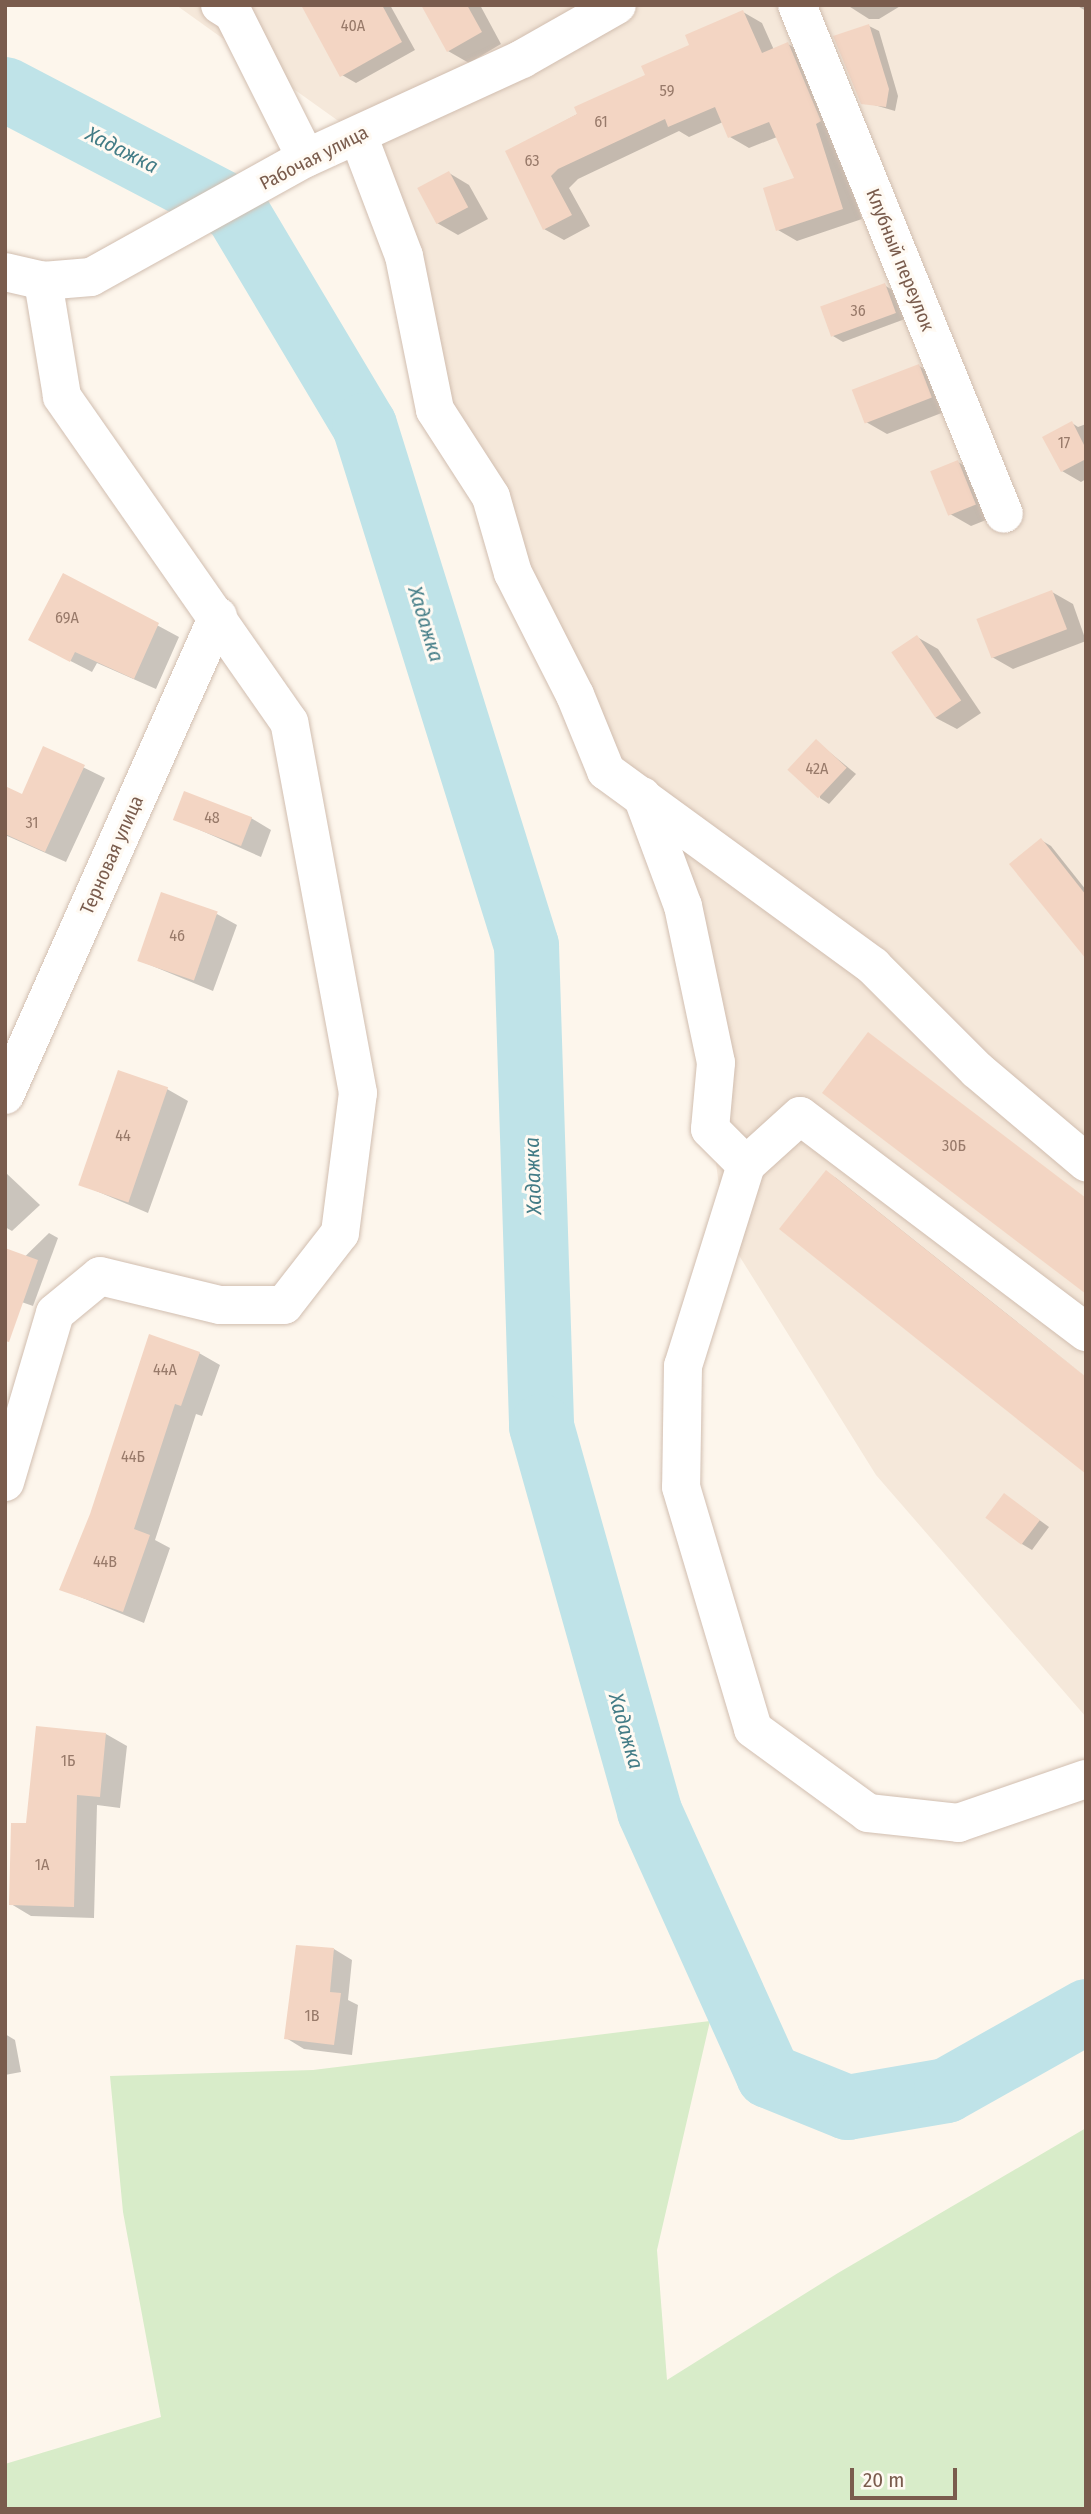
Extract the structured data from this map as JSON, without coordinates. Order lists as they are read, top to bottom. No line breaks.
{"streets":{"street":["Рабочая улица","Клубный переулок","Терновая улица"]},"water":["Хадажка"],"house_numbers":["40А","59","61","63","36","17","69А","42А","48","31","46","44","30Б","44А","44Б","44В","1Б","1А","1В"],"scale_bar":"20 m"}
